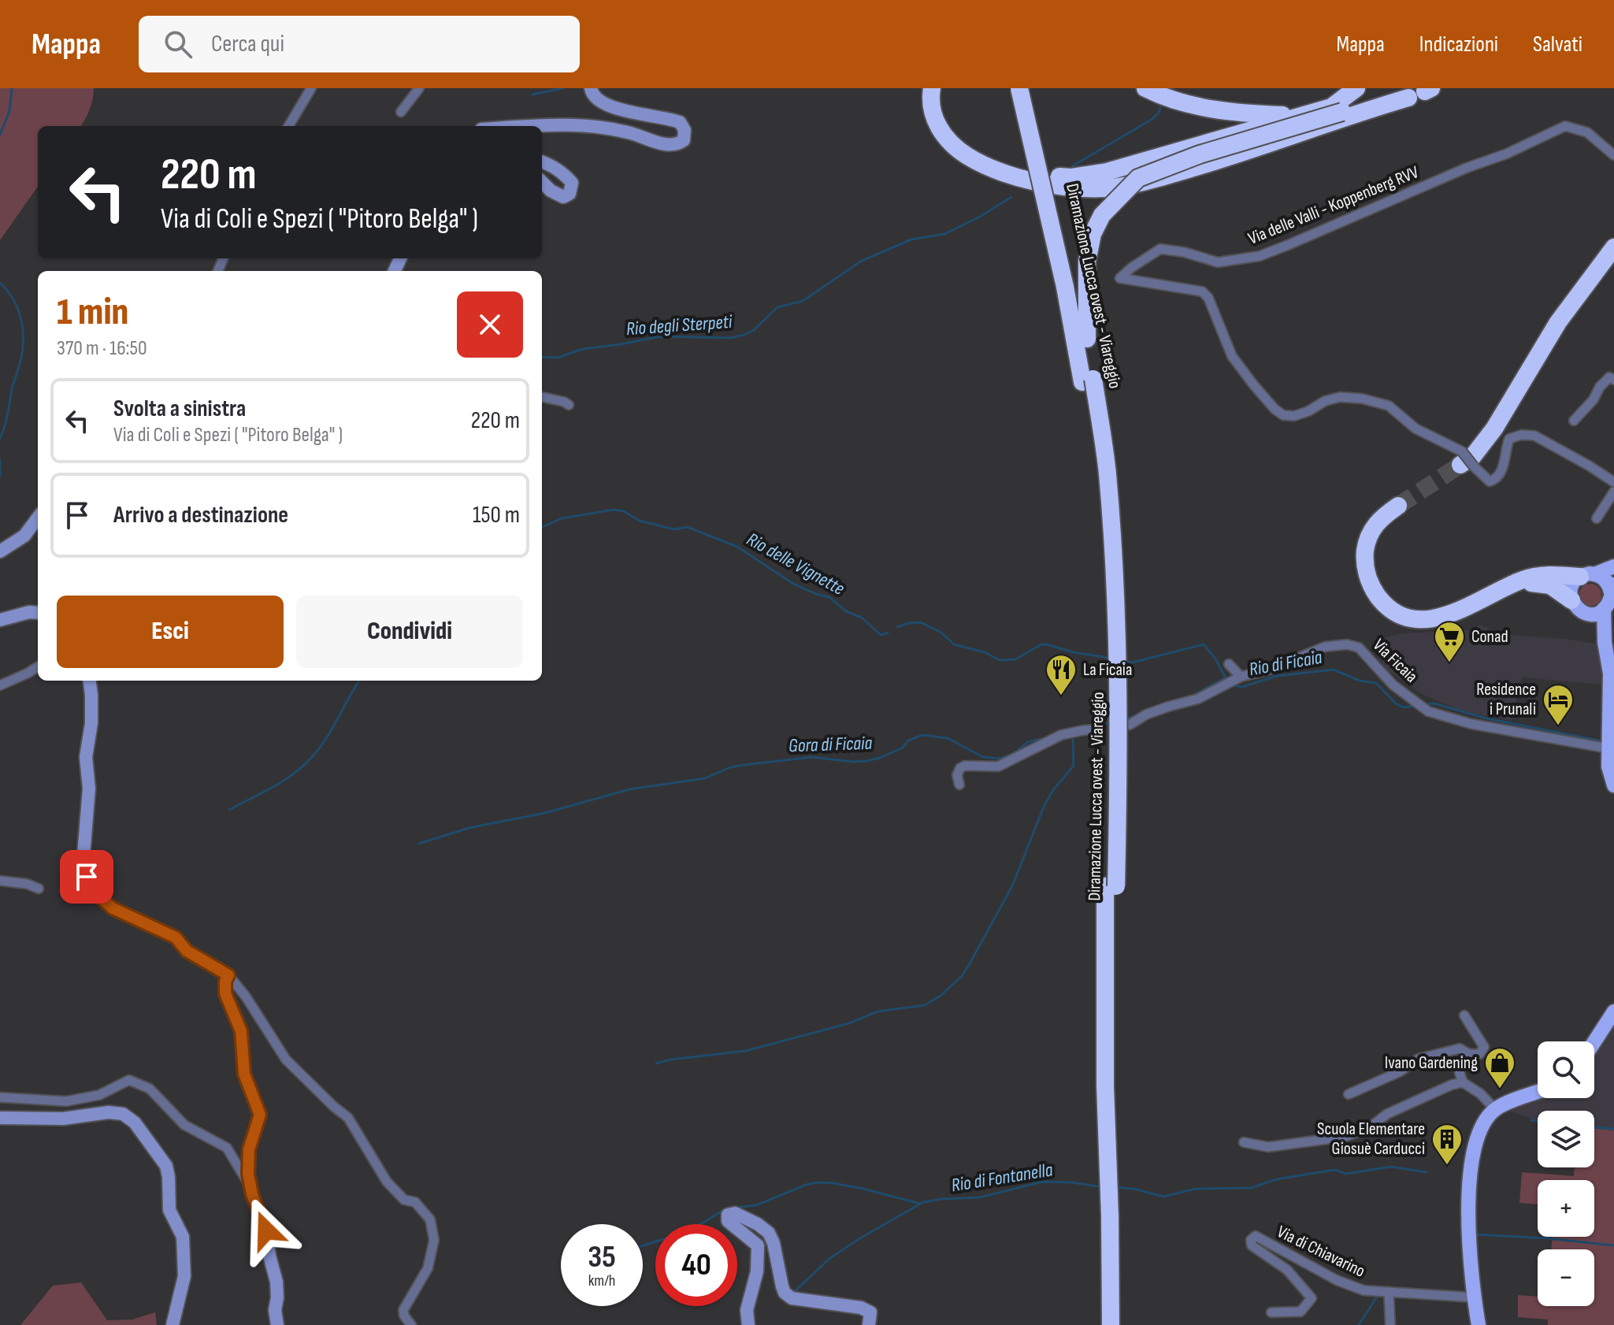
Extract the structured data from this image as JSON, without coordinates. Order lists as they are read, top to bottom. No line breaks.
{"streets":{"highway":["Diramazione Lucca ovest - Viareggio"],"street":["Via delle Valli - Koppenberg RVV","Via Ficaia","Via di Chiavarino"]},"water":["Rio degli Sterpeti","Rio delle Vignette","Rio di Ficaia","Gora di Ficaia","Rio di Fontanella"],"places":{"supermarket":["Conad"],"restaurant":["La Ficaia"],"hotel":["Residence i Prunali"],"shop":["Ivano Gardening"],"building":["Scuola Elementare Giosuè Carducci"]},"page":{"header":"Mappa","search":"Cerca qui","nav":["Mappa","Indicazioni","Salvati"],"turn":["220 m","Via di Coli e Spezi ( \"Pitoro Belga\" )"],"heading":["1 min","370 m · 16:50"],"list":[{"name":"Svolta a sinistra","note":"Via di Coli e Spezi ( \"Pitoro Belga\" )","value":"220 m"},{"name":"Arrivo a destinazione","value":"150 m"}],"buttons":["Esci","Condividi"],"map_buttons":["+","−"],"speed":"35 km/h","limit":"40"}}
